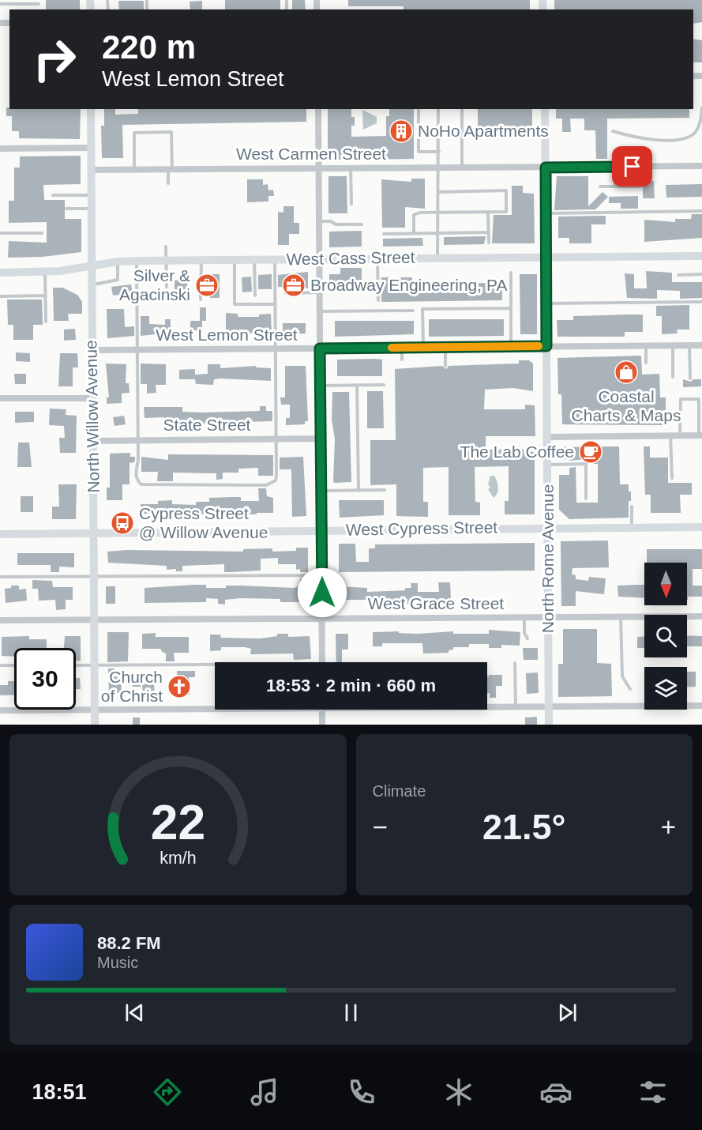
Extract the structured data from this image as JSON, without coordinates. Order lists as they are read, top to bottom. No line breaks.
{"streets":{"street":["West Carmen Street","West Cass Street","West Lemon Street","North Willow Avenue","State Street","West Cypress Street","North Rome Avenue","West Grace Street"]},"crossings":[["West Carmen Street","North Willow Avenue"],["West Carmen Street","North Rome Avenue"],["West Cass Street","North Willow Avenue"],["West Cass Street","North Rome Avenue"],["West Lemon Street","North Willow Avenue"],["West Lemon Street","North Rome Avenue"],["North Willow Avenue","State Street"],["North Willow Avenue","West Cypress Street"],["North Willow Avenue","West Grace Street"],["West Cypress Street","North Rome Avenue"],["North Rome Avenue","West Grace Street"]],"places":{"building":["NoHo Apartments"],"office":["Silver & Agacinski","Broadway Engineering, PA"],"shop":["Coastal Charts & Maps"],"cafe":["The Lab Coffee"],"bus stop":["Cypress Street @ Willow Avenue"],"church":["Church of Christ"]},"north":"bottom","page":{"turn":["220 m","West Lemon Street"],"limit":"30","trip":"18:53 · 2 min · 660 m","tile":"Climate","heat":["−","21.5°","+"],"song":["88.2 FM","Music"],"tabs":"18:51","gauge":["22","km/h"]}}
